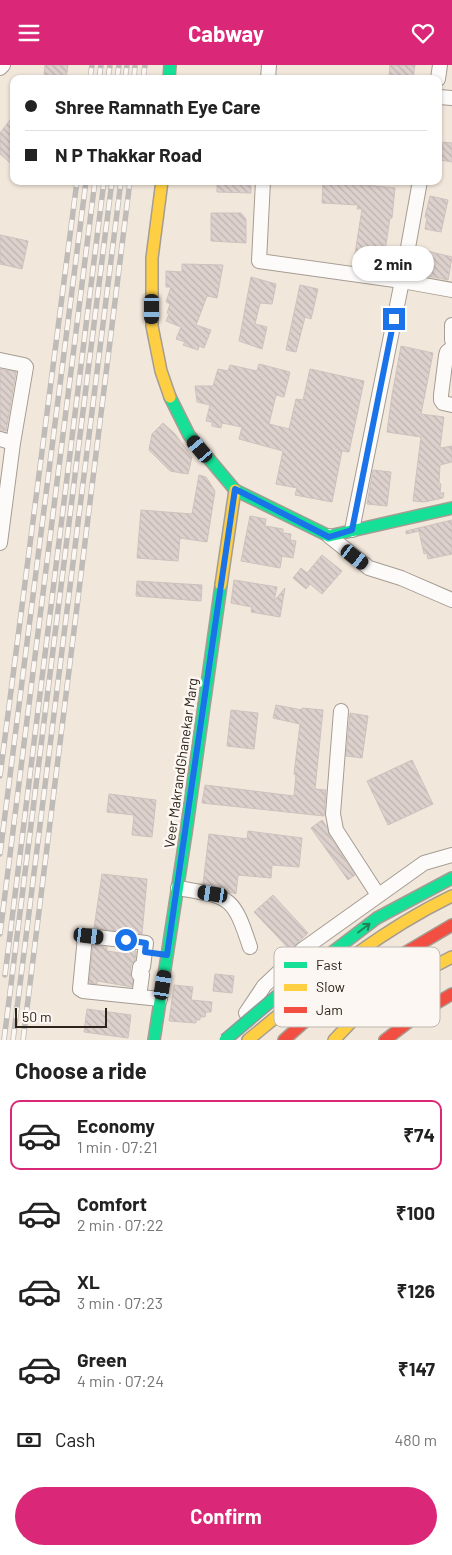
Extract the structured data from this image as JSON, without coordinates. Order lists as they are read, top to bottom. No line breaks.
{"streets":{"main road":["Veer MakrandGhanekar Marg"]},"legend":["Fast","Slow","Jam"],"scale_bar":"50 m","page":{"header":"Cabway","banner":["Shree Ramnath Eye Care","N P Thakkar Road"],"bubble":"2 min","scale":"50 m","heading":"Choose a ride","list":[{"name":"Economy","note":"1 min · 07:21","value":"₹74"},{"name":"Comfort","note":"2 min · 07:22","value":"₹100"},{"name":"XL","note":"3 min · 07:23","value":"₹126"},{"name":"Green","note":"4 min · 07:24","value":"₹147"}],"pay":["Cash","480 m"],"buttons":"Confirm"}}
